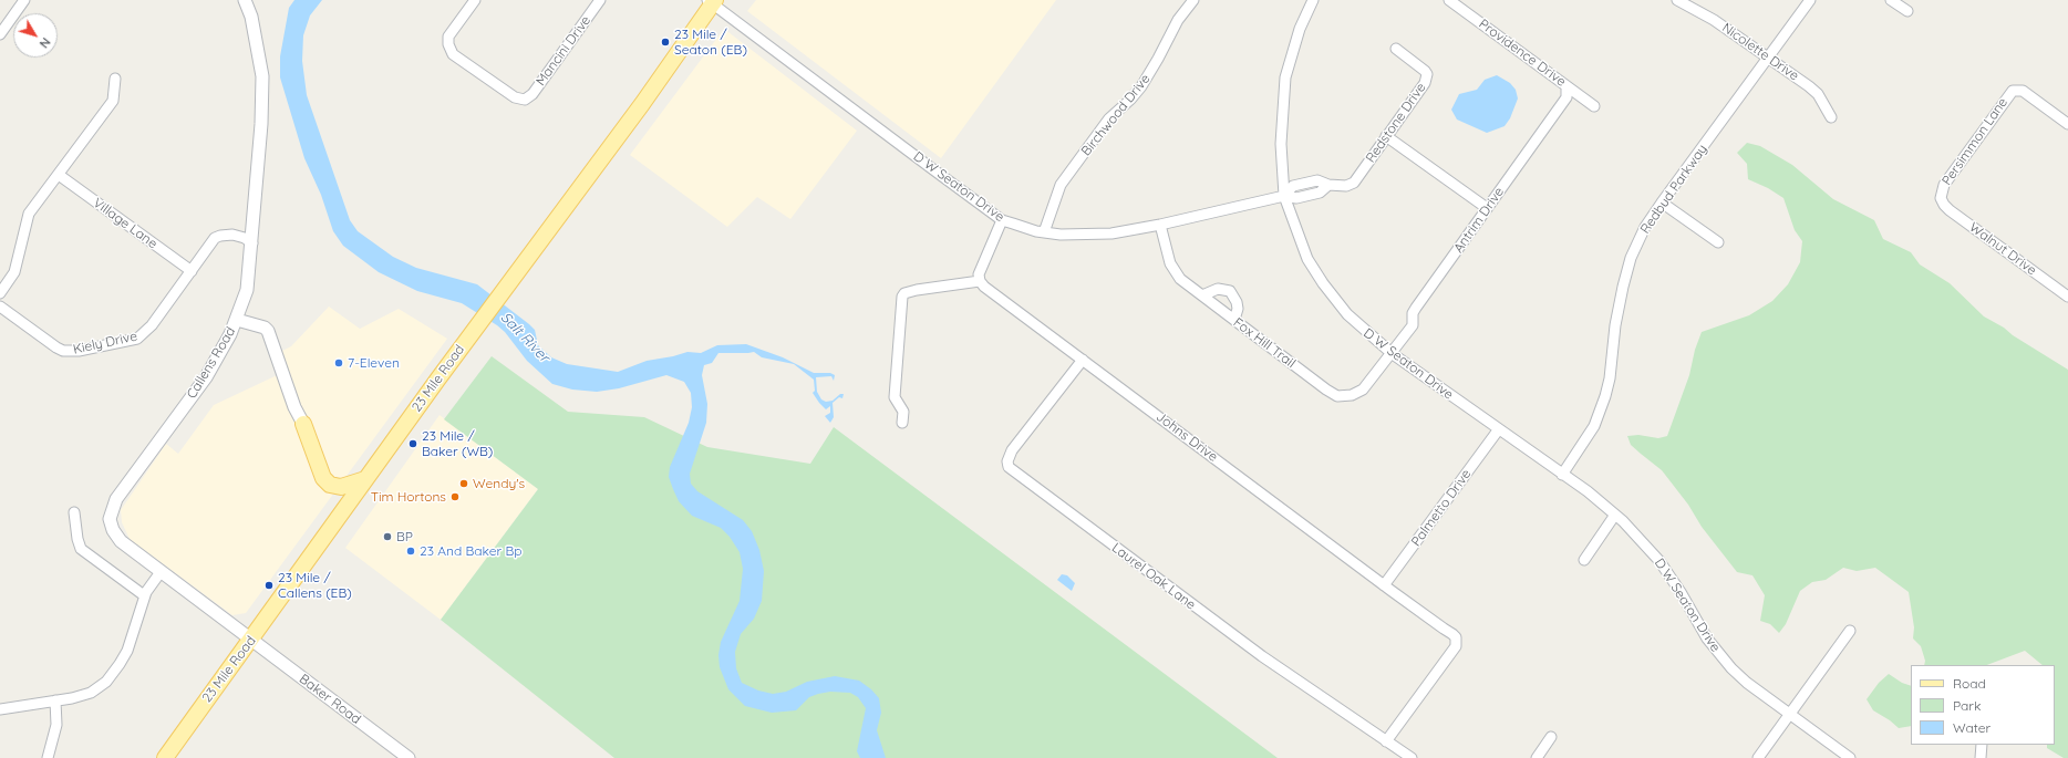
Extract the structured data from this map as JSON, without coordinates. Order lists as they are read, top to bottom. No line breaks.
{"streets":{"main road":["23 Mile Road"],"street":["Mancini Drive","Nicolette Drive","Providence Drive","Birchwood Drive","Redstone Drive","Persimmon Lane","D W Seaton Drive","Redbud Parkway","Antrim Drive","Village Lane","Walnut Drive","Kiely Drive","Fox Hill Trail","Callens Road","Johns Drive","Palmetto Drive","Laurel Oak Lane","Baker Road"]},"crossings":[["Nicolette Drive","Redbud Parkway"],["Providence Drive","Antrim Drive"],["Birchwood Drive","D W Seaton Drive"],["Redstone Drive","D W Seaton Drive"],["Persimmon Lane","Walnut Drive"],["D W Seaton Drive","Redbud Parkway"],["D W Seaton Drive","Antrim Drive"],["D W Seaton Drive","Fox Hill Trail"],["D W Seaton Drive","23 Mile Road"],["D W Seaton Drive","Palmetto Drive"],["Antrim Drive","Fox Hill Trail"],["Village Lane","Kiely Drive"],["Kiely Drive","Callens Road"],["Callens Road","23 Mile Road"],["Callens Road","Baker Road"],["23 Mile Road","Baker Road"],["Johns Drive","Palmetto Drive"],["Johns Drive","Laurel Oak Lane"]],"water":["Salt River"],"places":["23 Mile / Seaton (EB)","7-Eleven","23 Mile / Baker (WB)","Wendy's","Tim Hortons","BP","23 And Baker Bp","23 Mile / Callens (EB)"],"legend":["Road","Park","Water"],"north":"bottom right"}
